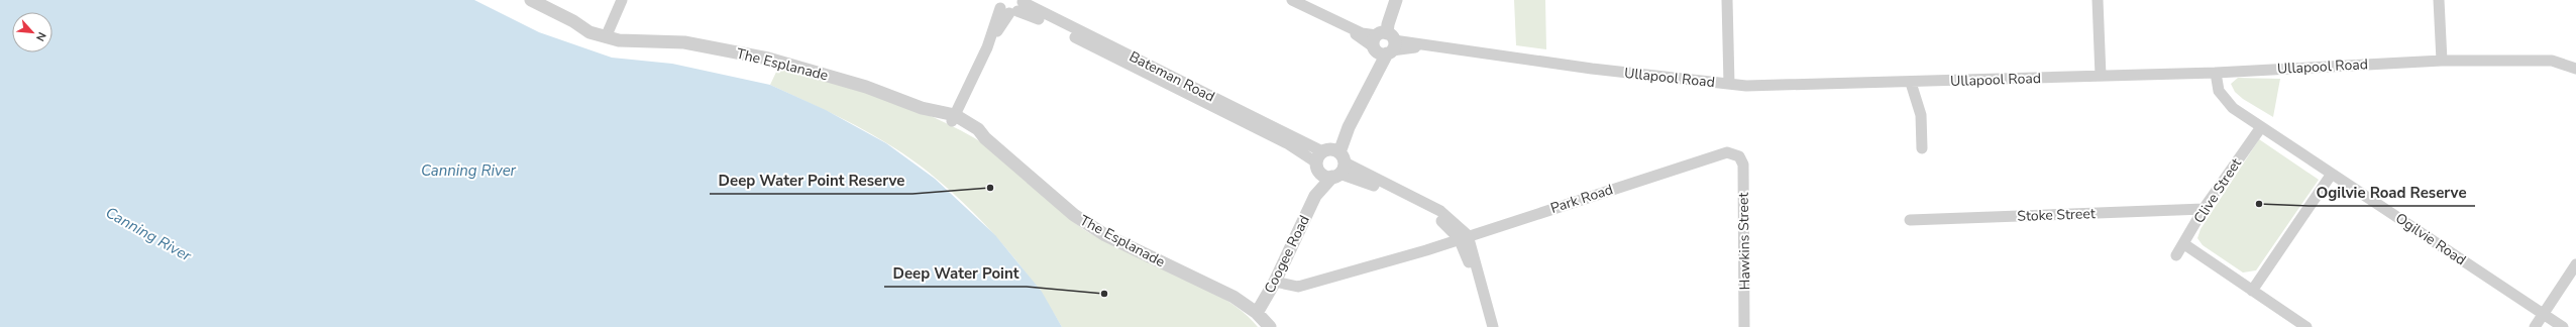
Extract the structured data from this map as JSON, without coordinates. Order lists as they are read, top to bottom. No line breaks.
{"streets":{"street":["The Esplanade","Ullapool Road","Bateman Road","Clive Street","Park Road","Stoke Street","Ogilvie Road","Hawkins Street","Coogee Road"]},"crossings":[["The Esplanade","Coogee Road"],["Ullapool Road","Ogilvie Road"],["Ullapool Road","Coogee Road"],["Bateman Road","Park Road"],["Bateman Road","Coogee Road"],["Clive Street","Stoke Street"],["Clive Street","Ogilvie Road"],["Park Road","Hawkins Street"],["Park Road","Coogee Road"]],"water":["Canning River"],"places":["Deep Water Point Reserve","Ogilvie Road Reserve","Deep Water Point"],"north":"bottom right"}
